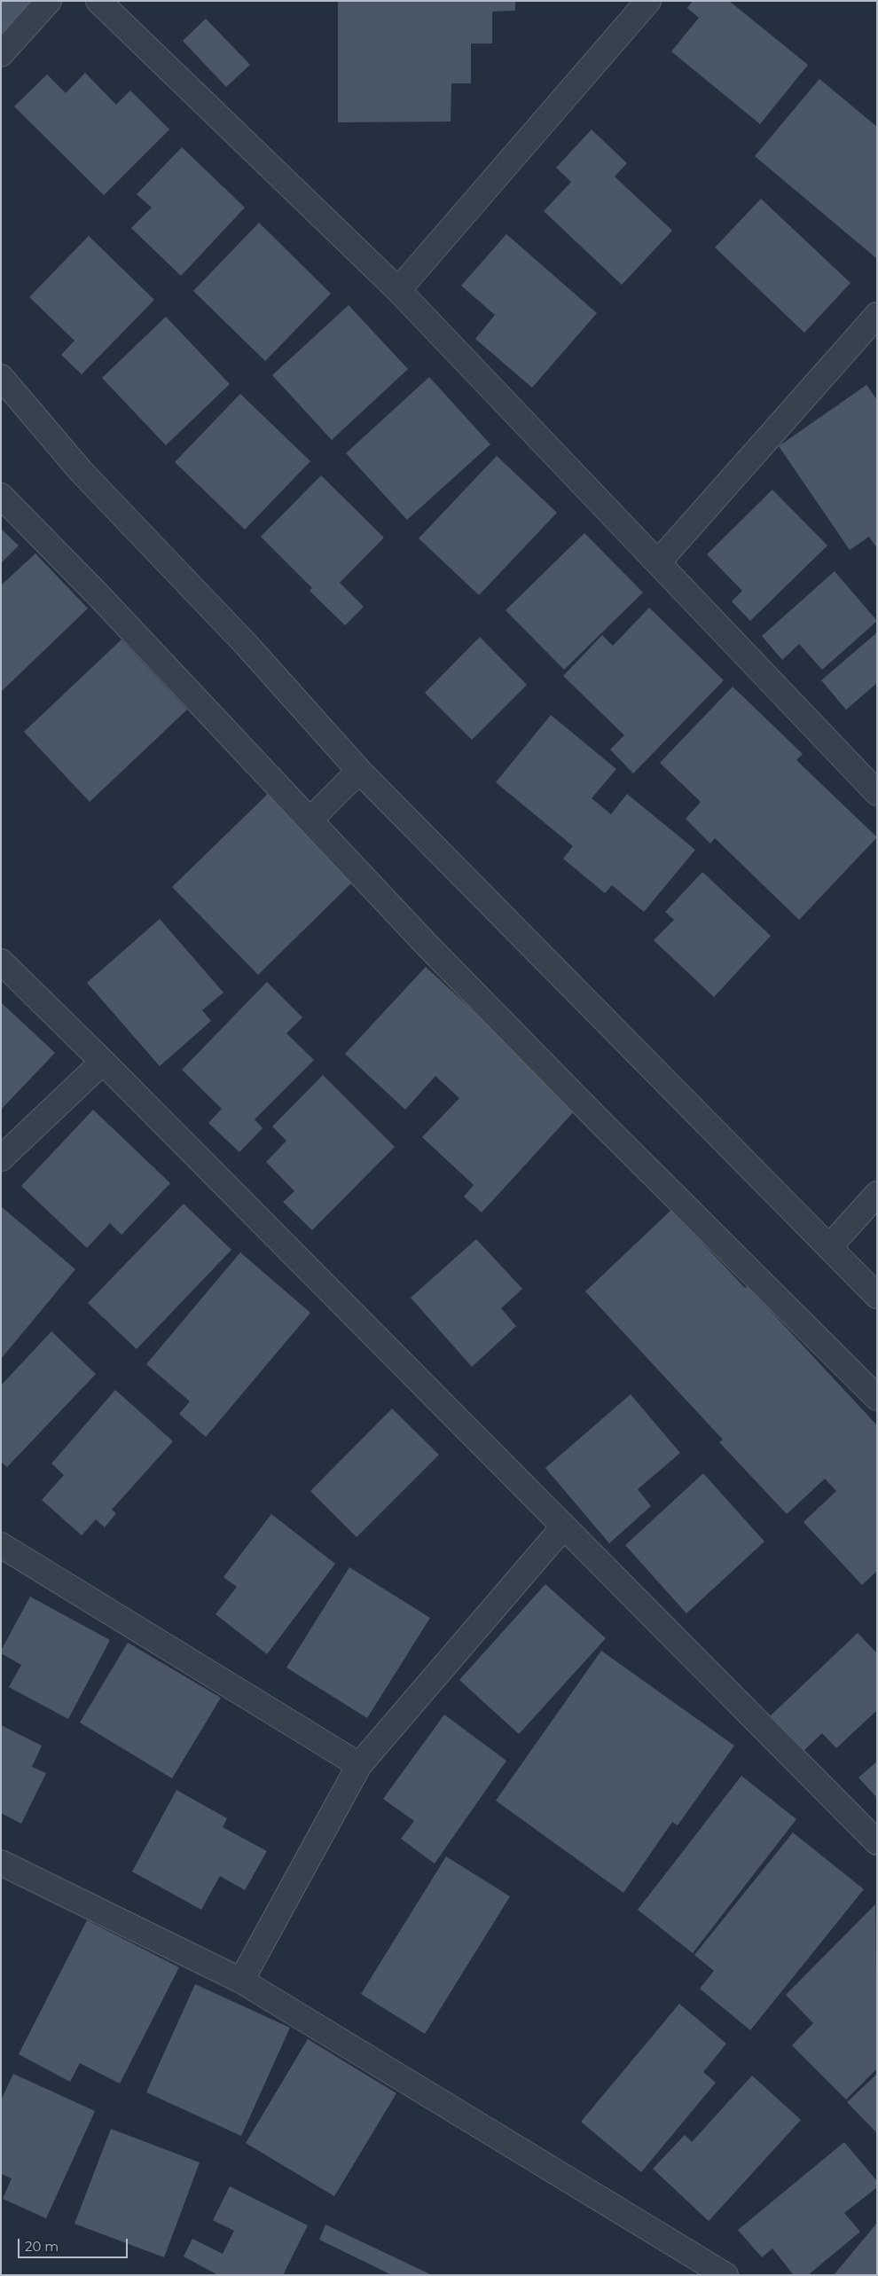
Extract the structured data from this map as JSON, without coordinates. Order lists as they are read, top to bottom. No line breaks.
{"scale_bar":"20 m"}
